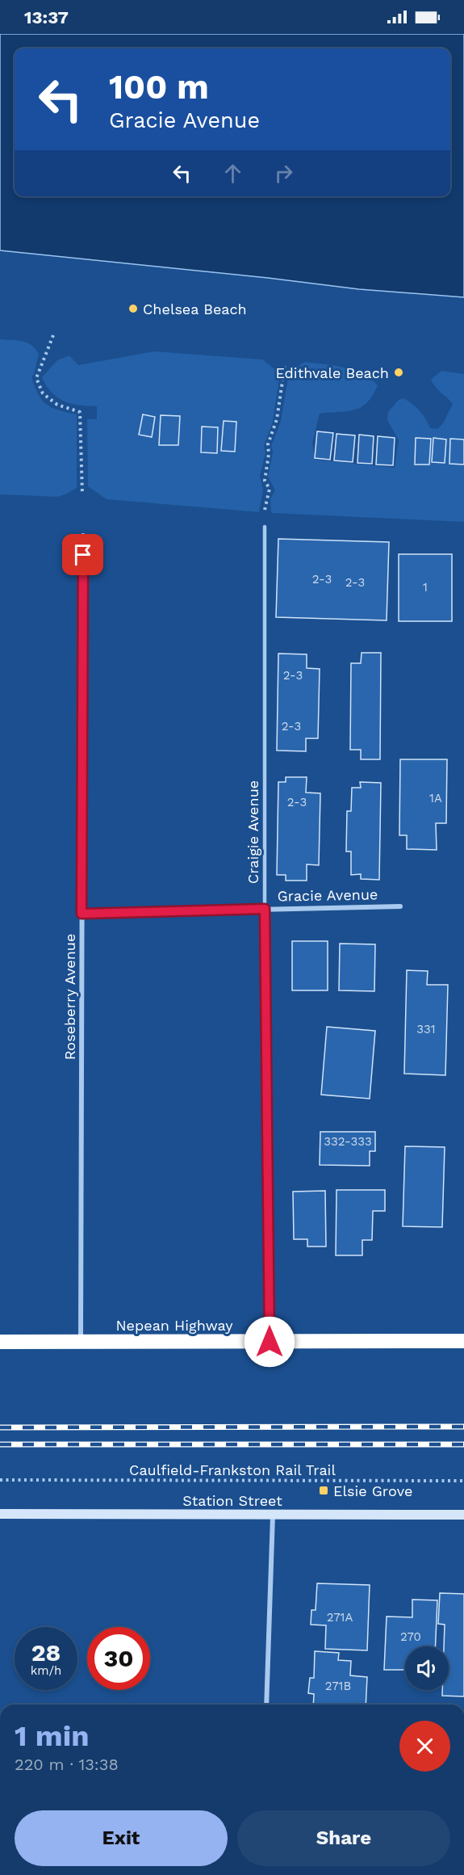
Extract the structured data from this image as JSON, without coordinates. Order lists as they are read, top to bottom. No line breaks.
{"streets":{"highway":["Nepean Highway"],"street":["Craigie Avenue","Gracie Avenue","Roseberry Avenue","Station Street"],"path":["Caulfield-Frankston Rail Trail"]},"crossings":[["Craigie Avenue","Gracie Avenue"],["Craigie Avenue","Nepean Highway"],["Gracie Avenue","Roseberry Avenue"],["Roseberry Avenue","Nepean Highway"]],"places":{"other":["Chelsea Beach","Edithvale Beach"],"transit":["Elsie Grove"]},"house_numbers":["2-3","2-3","1","2-3","2-3","1A","2-3","331","332-333","271A","270","271B"],"page":{"status":"13:37","turn":["100 m","Gracie Avenue"],"speed":"28 km/h","limit":"30","heading":["1 min","220 m · 13:38"],"buttons":["Exit","Share"]}}
